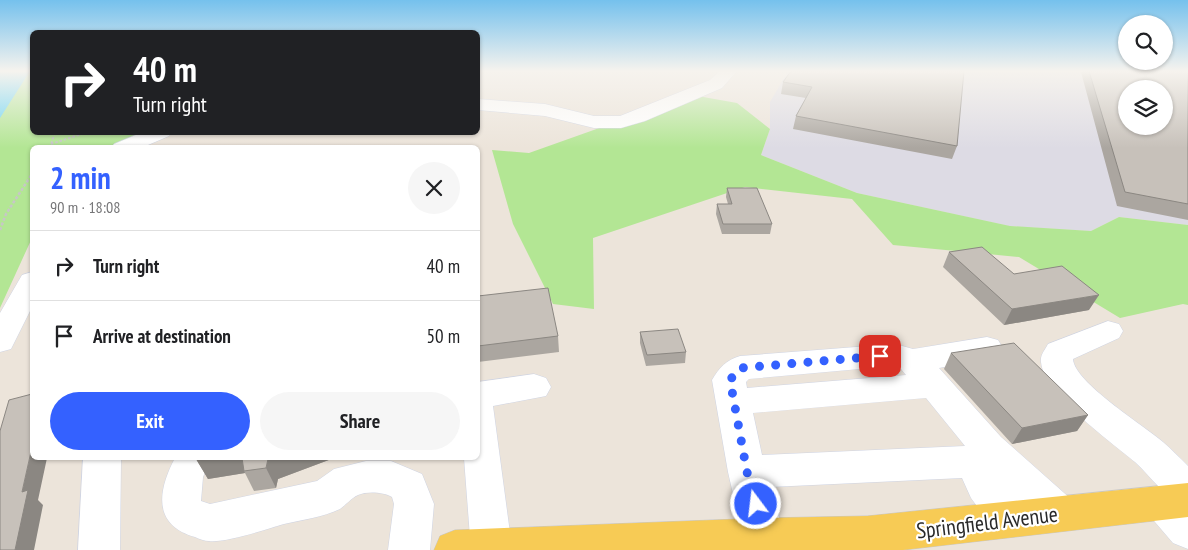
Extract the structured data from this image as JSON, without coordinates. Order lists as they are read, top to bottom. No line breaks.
{"streets":{"main road":["Springfield Avenue"]},"page":{"turn":["40 m","Turn right"],"heading":["2 min","90 m · 18:08"],"list":[{"name":"Turn right","value":"40 m"},{"name":"Arrive at destination","value":"50 m"}],"buttons":["Exit","Share"]}}
